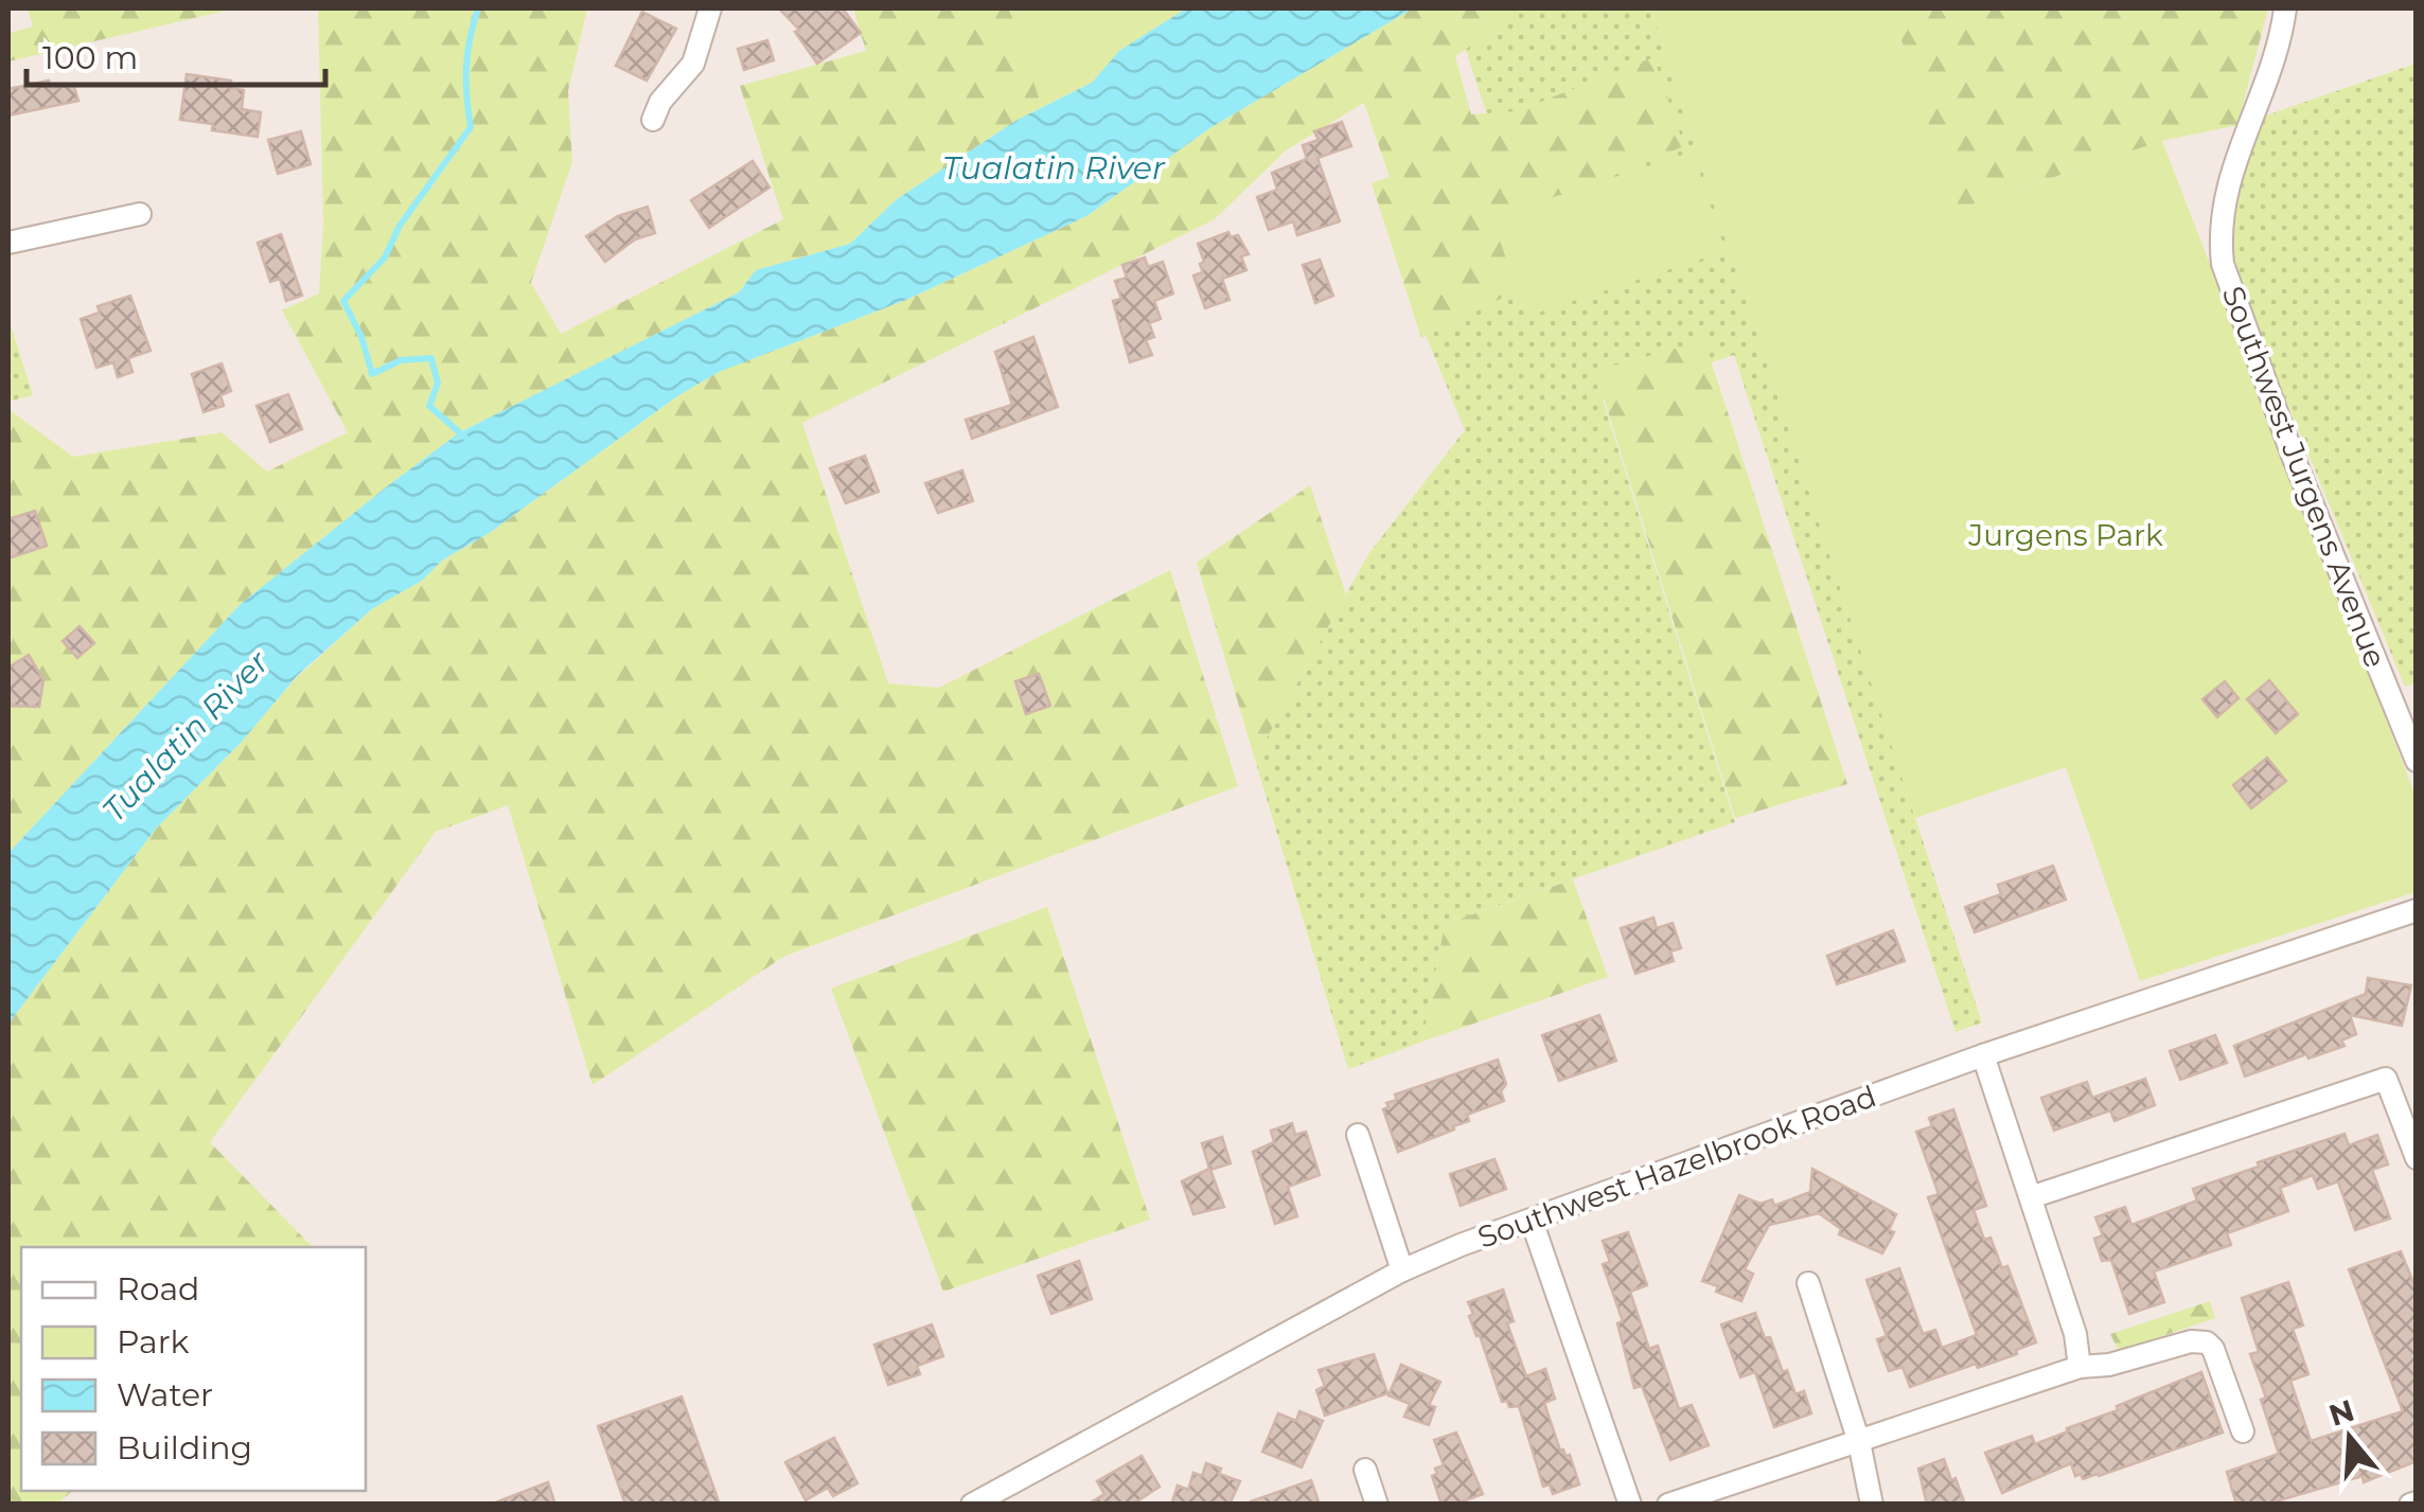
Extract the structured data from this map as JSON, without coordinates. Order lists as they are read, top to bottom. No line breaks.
{"streets":{"street":["Southwest Jurgens Avenue","Southwest Hazelbrook Road"]},"water":["Tualatin River"],"parks":["Jurgens Park"],"legend":["Road","Park","Water","Building"],"scale_bar":"100 m","north":"top"}
